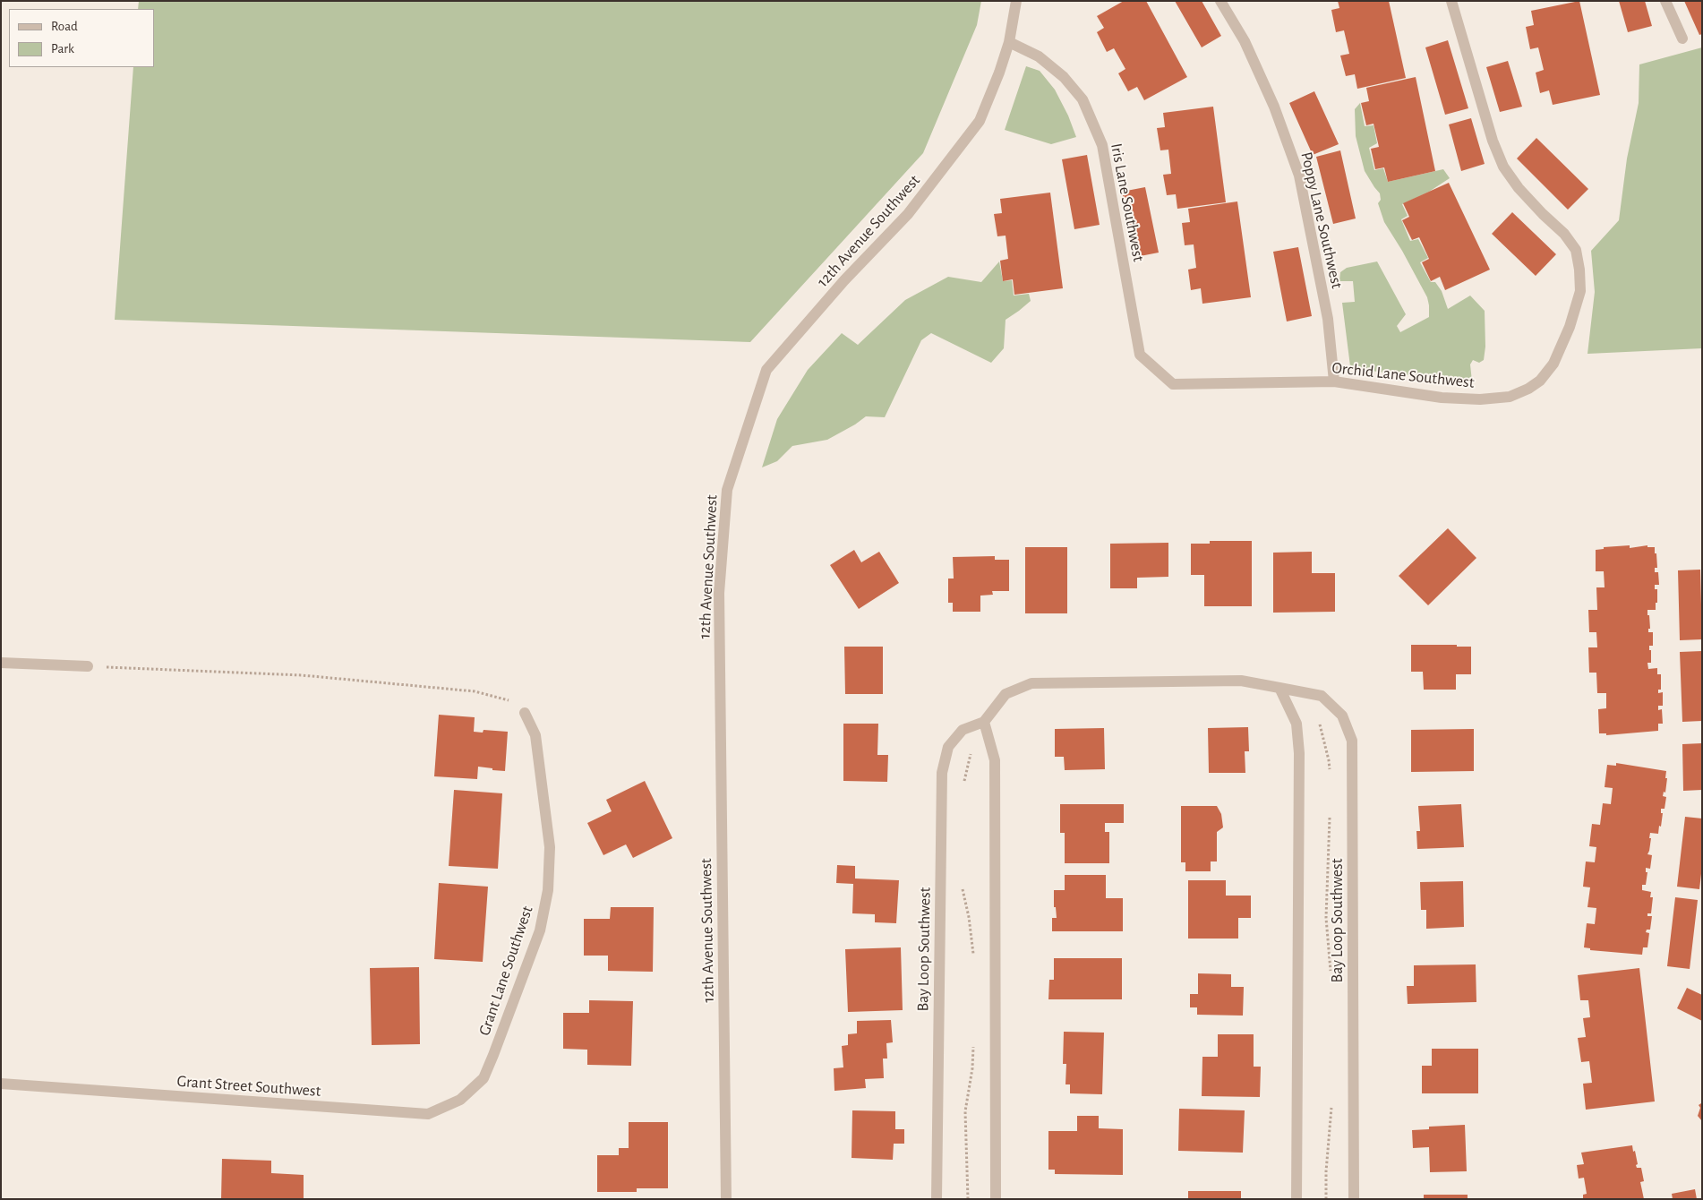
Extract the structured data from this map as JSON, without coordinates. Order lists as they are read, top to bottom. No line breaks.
{"streets":{"street":["Iris Lane Southwest","Poppy Lane Southwest","12th Avenue Southwest","Orchid Lane Southwest","Bay Loop Southwest","Grant Lane Southwest","Grant Street Southwest"]},"crossings":[["Iris Lane Southwest","12th Avenue Southwest"],["Iris Lane Southwest","Orchid Lane Southwest"],["Poppy Lane Southwest","Orchid Lane Southwest"],["Grant Lane Southwest","Grant Street Southwest"]],"legend":["Road","Park"]}
